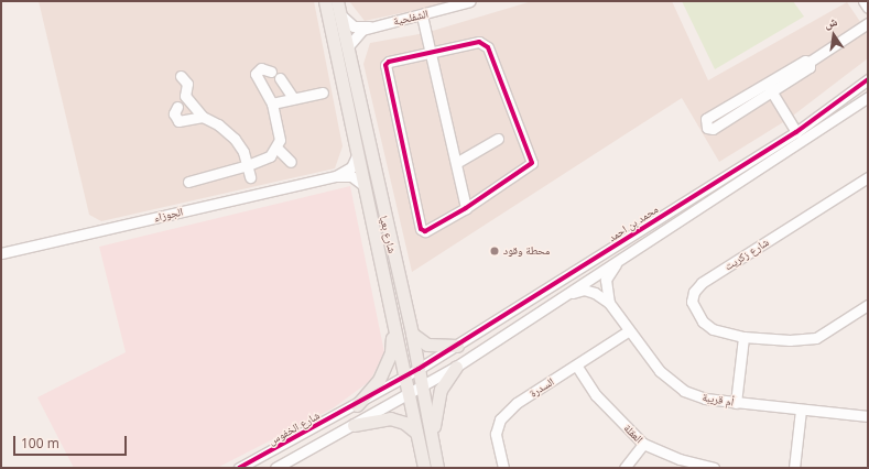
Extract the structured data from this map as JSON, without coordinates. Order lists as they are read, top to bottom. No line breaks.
{"streets":{"main road":["شارع بعيا"],"street":["الشفلحية","الجوزاء","محمد بن احمد","شارع زكريت","السدرة","أم قريبة","شارع الخفوس","العقلة"]},"crossings":[["الشفلحية","شارع بعيا"],["محمد بن احمد","شارع بعيا"],["محمد بن احمد","أم قريبة"],["محمد بن احمد","شارع الخفوس"],["شارع بعيا","شارع الخفوس"],["السدرة","أم قريبة"],["السدرة","العقلة"]],"places":["محطة وقود"],"scale_bar":"100 m","north":"top"}
